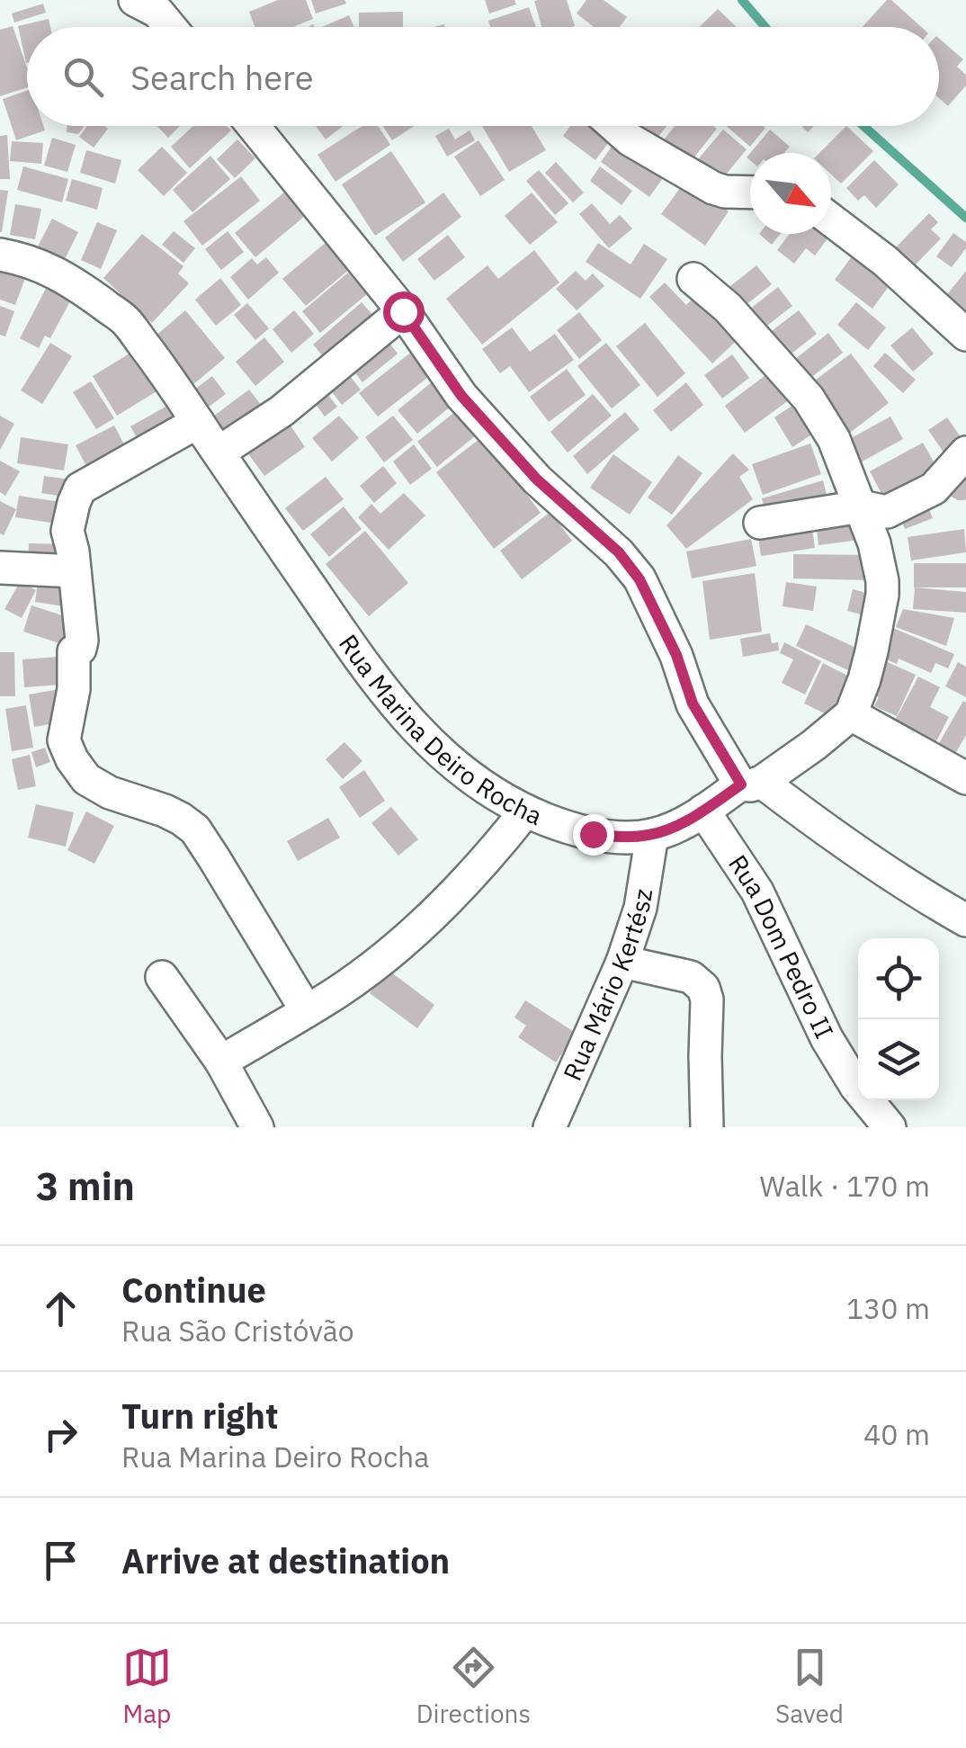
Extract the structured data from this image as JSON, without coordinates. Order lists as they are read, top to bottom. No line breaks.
{"streets":{"street":["Rua Marina Deiro Rocha","Rua Dom Pedro II","Rua Mário Kertész"]},"crossings":[["Rua Marina Deiro Rocha","Rua Dom Pedro II"],["Rua Marina Deiro Rocha","Rua Mário Kertész"]],"north":"bottom right","page":{"search":"Search here","heading":["3 min","Walk · 170 m"],"list":[["Continue","Rua São Cristóvão","130 m"],["Turn right","Rua Marina Deiro Rocha","40 m"],"Arrive at destination"],"nav":["Map","Directions","Saved"]}}
